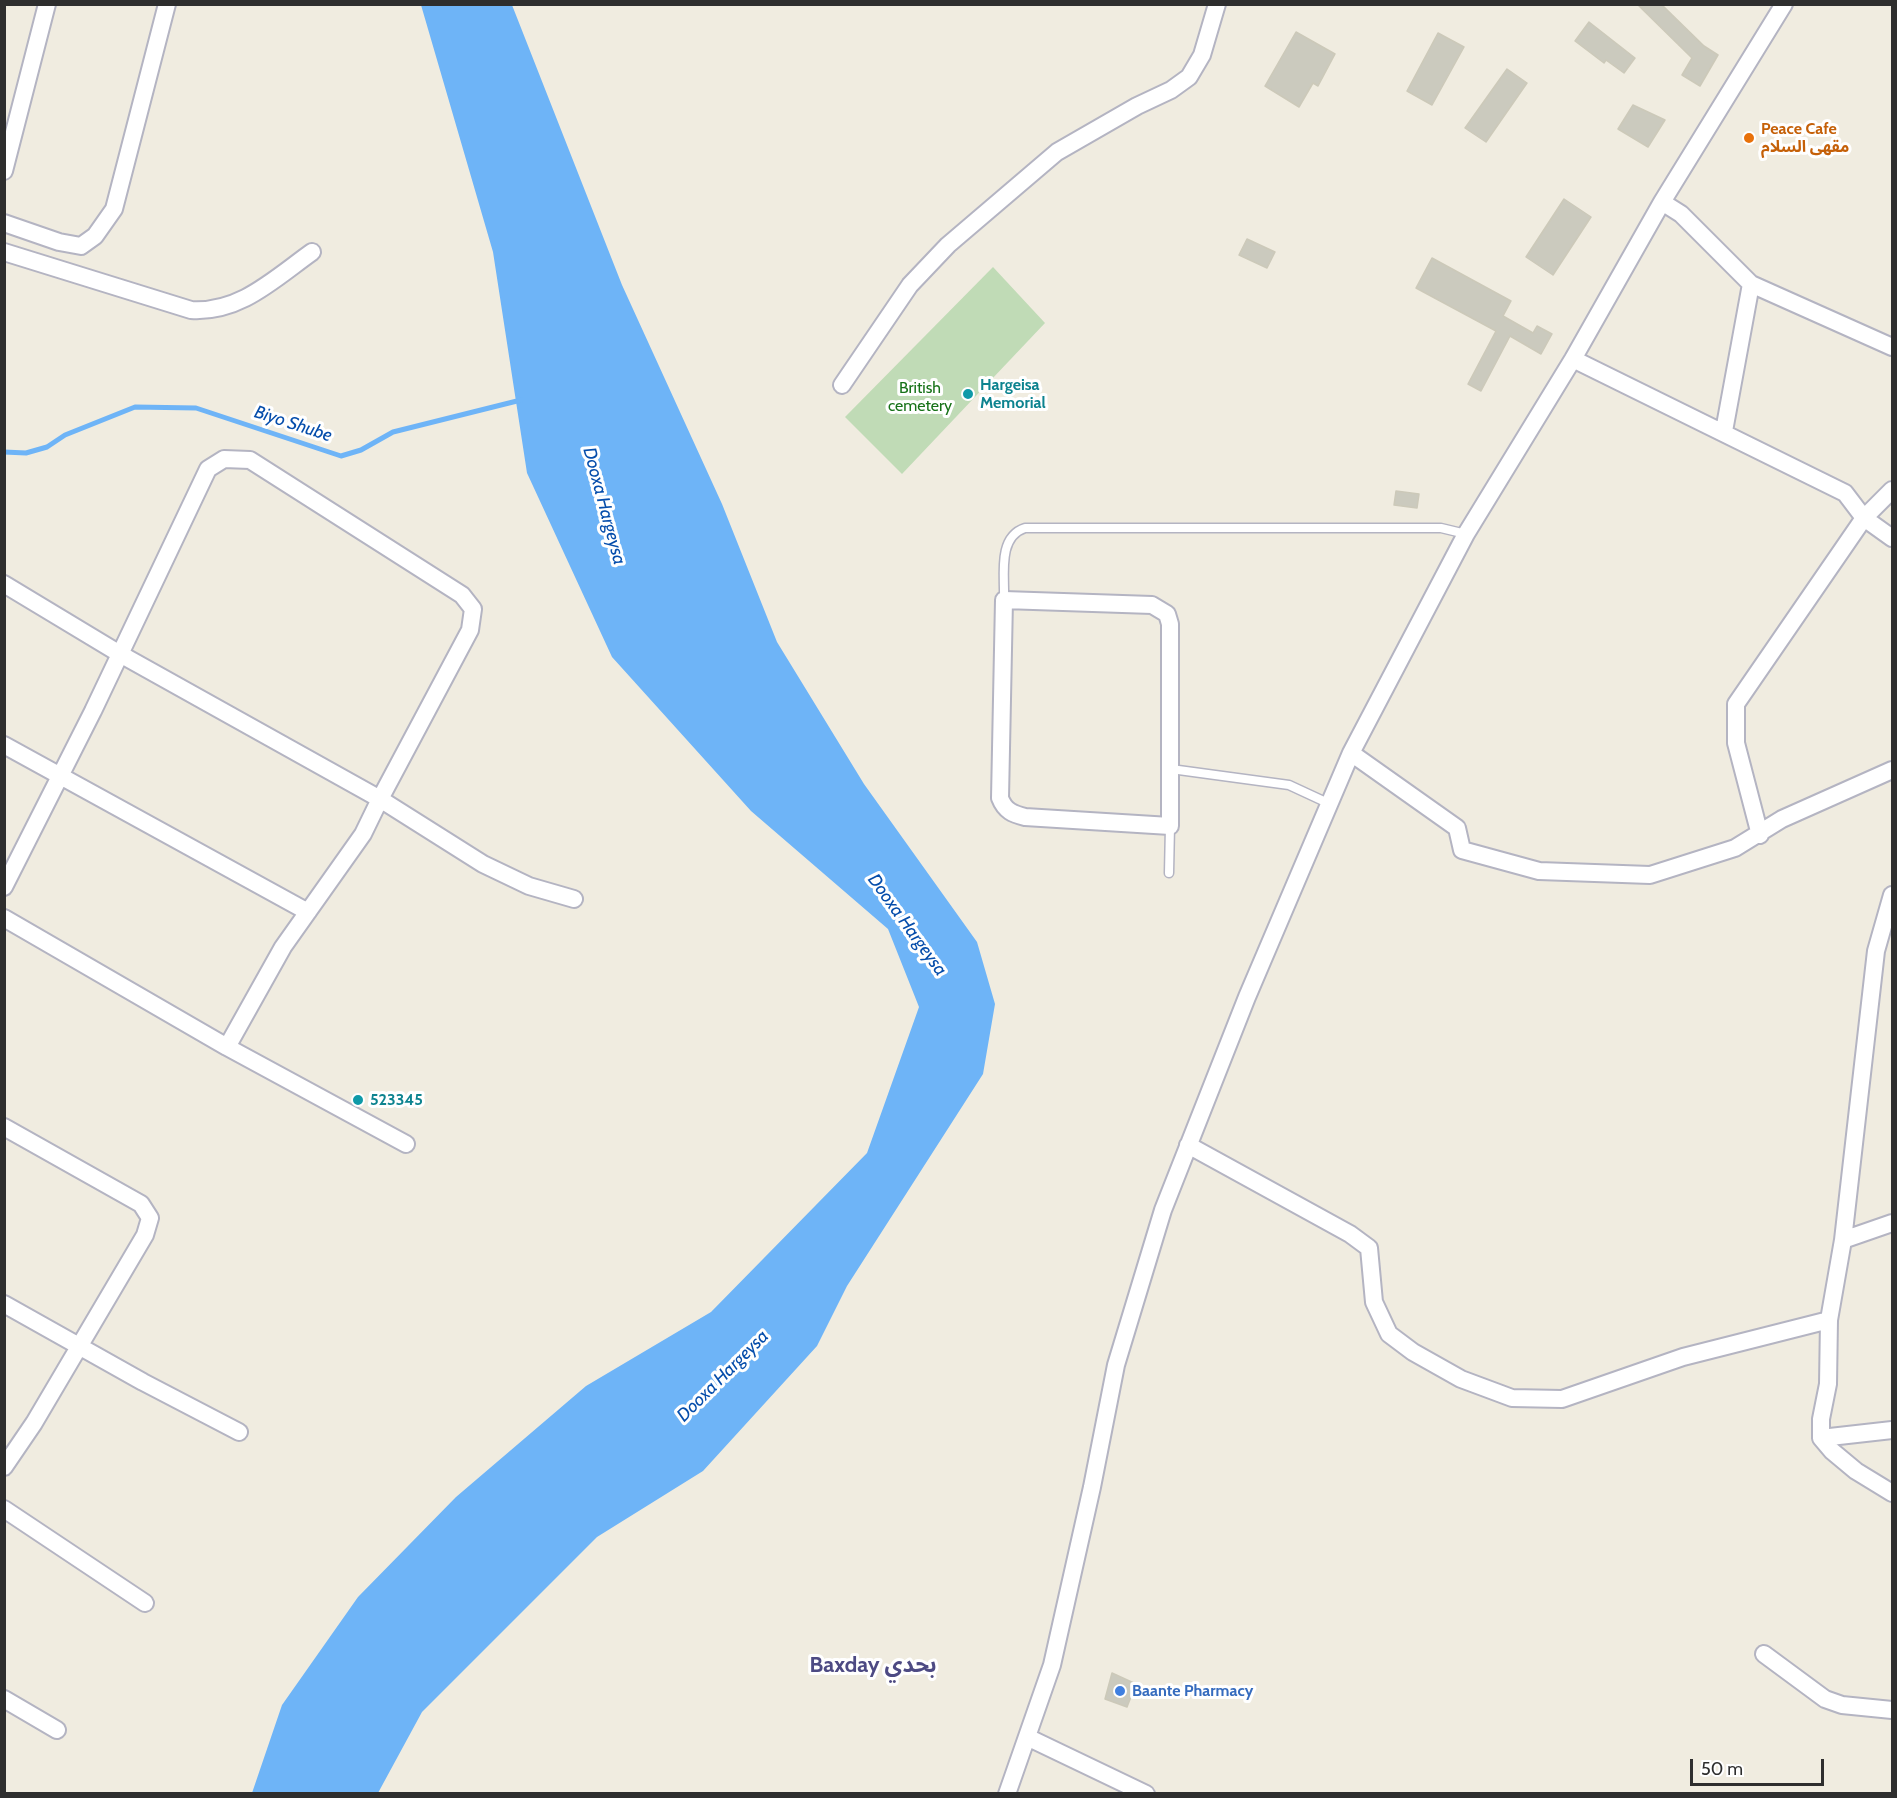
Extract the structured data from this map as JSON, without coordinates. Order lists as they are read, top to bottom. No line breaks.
{"districts":["Baxday بحدي"],"water":["Biyo Shube","Dooxa Hargeysa"],"parks":["British cemetery"],"places":["Peace Cafe مقهى السلام","Hargeisa Memorial","523345","Baante Pharmacy"],"scale_bar":"50 m"}
